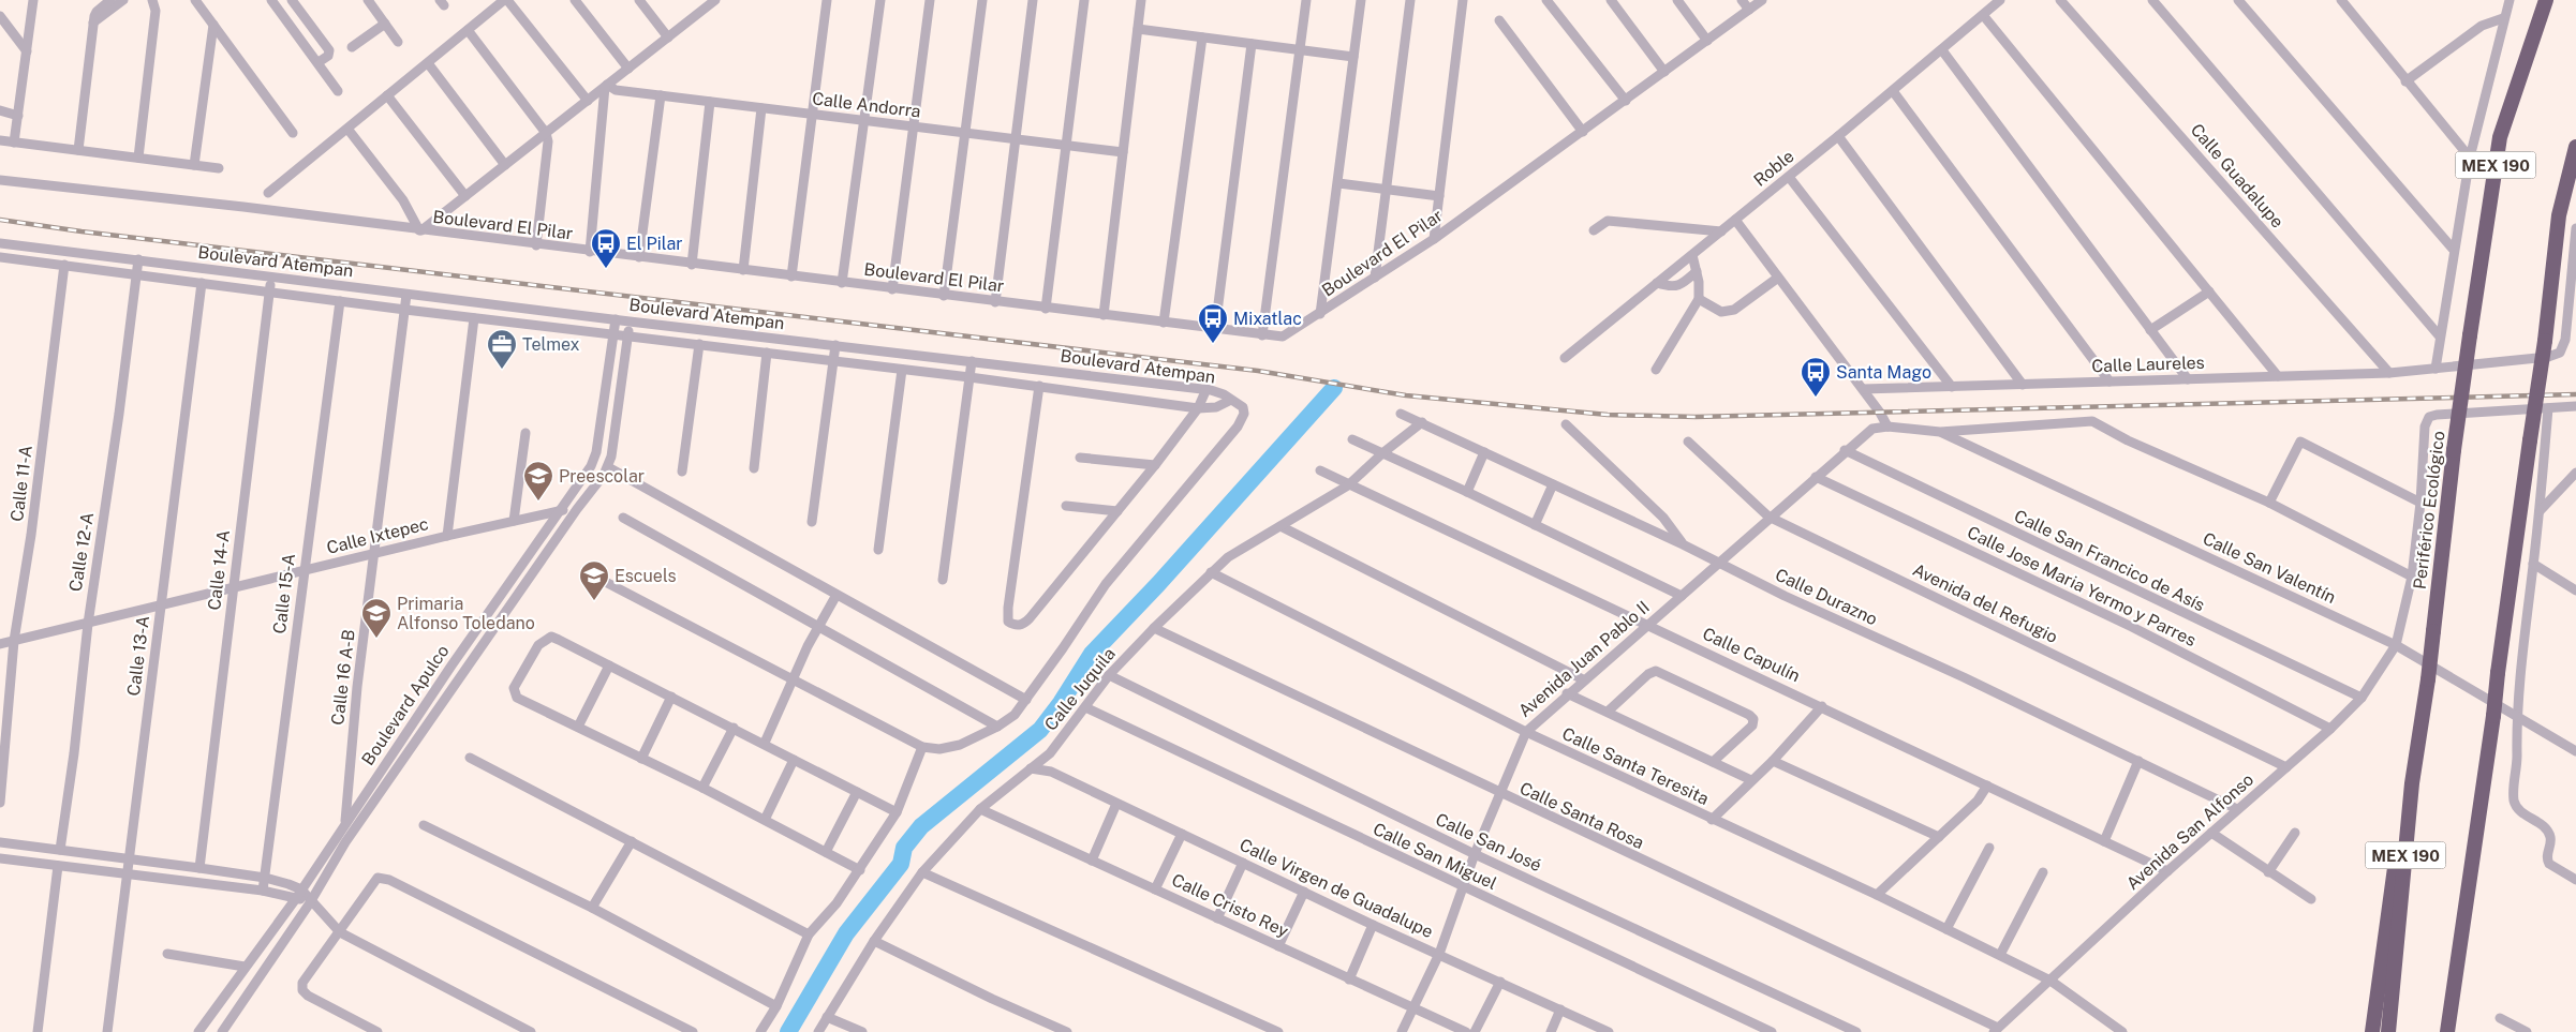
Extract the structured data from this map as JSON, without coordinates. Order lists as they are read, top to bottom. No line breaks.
{"streets":{"highway":["MEX 190","Periférico Ecológico"],"street":["Calle Andorra","Roble","Calle Guadalupe","Boulevard El Pilar","Boulevard Atempan","Calle Laureles","Calle 11-A","Calle Ixtepec","Calle 12-A","Calle San Francico de Asís","Calle San Valentín","Calle 14-A","Calle Jose Maria Yermo y Parres","Calle 15-A","Calle Durazno","Avenida del Refugio","Calle Capulín","Calle 13-A","Avenida Juan Pablo II","Calle 16 A-B","Calle Juquila","Boulevard Apulco","Calle Santa Teresita","Calle Santa Rosa","Avenida San Alfonso","Calle San José","Calle San Miguel","Calle Virgen de Guadalupe","Calle Cristo Rey"]},"crossings":[["Calle Guadalupe","Calle Laureles"],["Boulevard Atempan","Calle 11-A"],["Boulevard Atempan","Calle 12-A"],["Boulevard Atempan","Calle 14-A"],["Boulevard Atempan","Calle 15-A"],["Boulevard Atempan","Calle 13-A"],["Boulevard Atempan","Calle 16 A-B"],["Boulevard Atempan","Boulevard Apulco"],["Calle 11-A","Calle Ixtepec"],["Calle Ixtepec","Calle 12-A"],["Calle Ixtepec","Calle 14-A"],["Calle Ixtepec","Calle 15-A"],["Calle Ixtepec","Calle 13-A"],["Calle Ixtepec","Calle 16 A-B"],["Calle Ixtepec","Boulevard Apulco"],["Calle San Francico de Asís","Avenida Juan Pablo II"],["Calle San Francico de Asís","Avenida San Alfonso"],["Calle San Valentín","Avenida San Alfonso"],["Calle Jose Maria Yermo y Parres","Avenida Juan Pablo II"],["Calle Jose Maria Yermo y Parres","Avenida San Alfonso"],["Calle Durazno","Avenida Juan Pablo II"],["Calle Durazno","Calle Juquila"],["Calle Durazno","Avenida San Alfonso"],["Avenida del Refugio","Avenida Juan Pablo II"],["Avenida del Refugio","Avenida San Alfonso"],["Calle Capulín","Avenida Juan Pablo II"],["Calle Capulín","Calle Juquila"],["Calle Capulín","Avenida San Alfonso"],["Avenida Juan Pablo II","Calle Santa Teresita"],["Avenida Juan Pablo II","Calle Santa Rosa"],["Avenida Juan Pablo II","Calle San José"],["Avenida Juan Pablo II","Calle San Miguel"],["Avenida Juan Pablo II","Calle Virgen de Guadalupe"],["Avenida Juan Pablo II","Calle Cristo Rey"],["Calle 16 A-B","Boulevard Apulco"],["Calle Juquila","Calle Santa Teresita"],["Calle Juquila","Calle Santa Rosa"],["Calle Juquila","Calle San José"],["Calle Juquila","Calle San Miguel"],["Calle Juquila","Calle Virgen de Guadalupe"],["Calle Juquila","Calle Cristo Rey"],["Calle Santa Teresita","Avenida San Alfonso"],["Calle Santa Rosa","Avenida San Alfonso"]],"places":{"bus stop":["El Pilar","Mixatlac","Santa Mago"],"office":["Telmex"],"school or university":["Preescolar","Escuels","Primaria Alfonso Toledano"]}}
